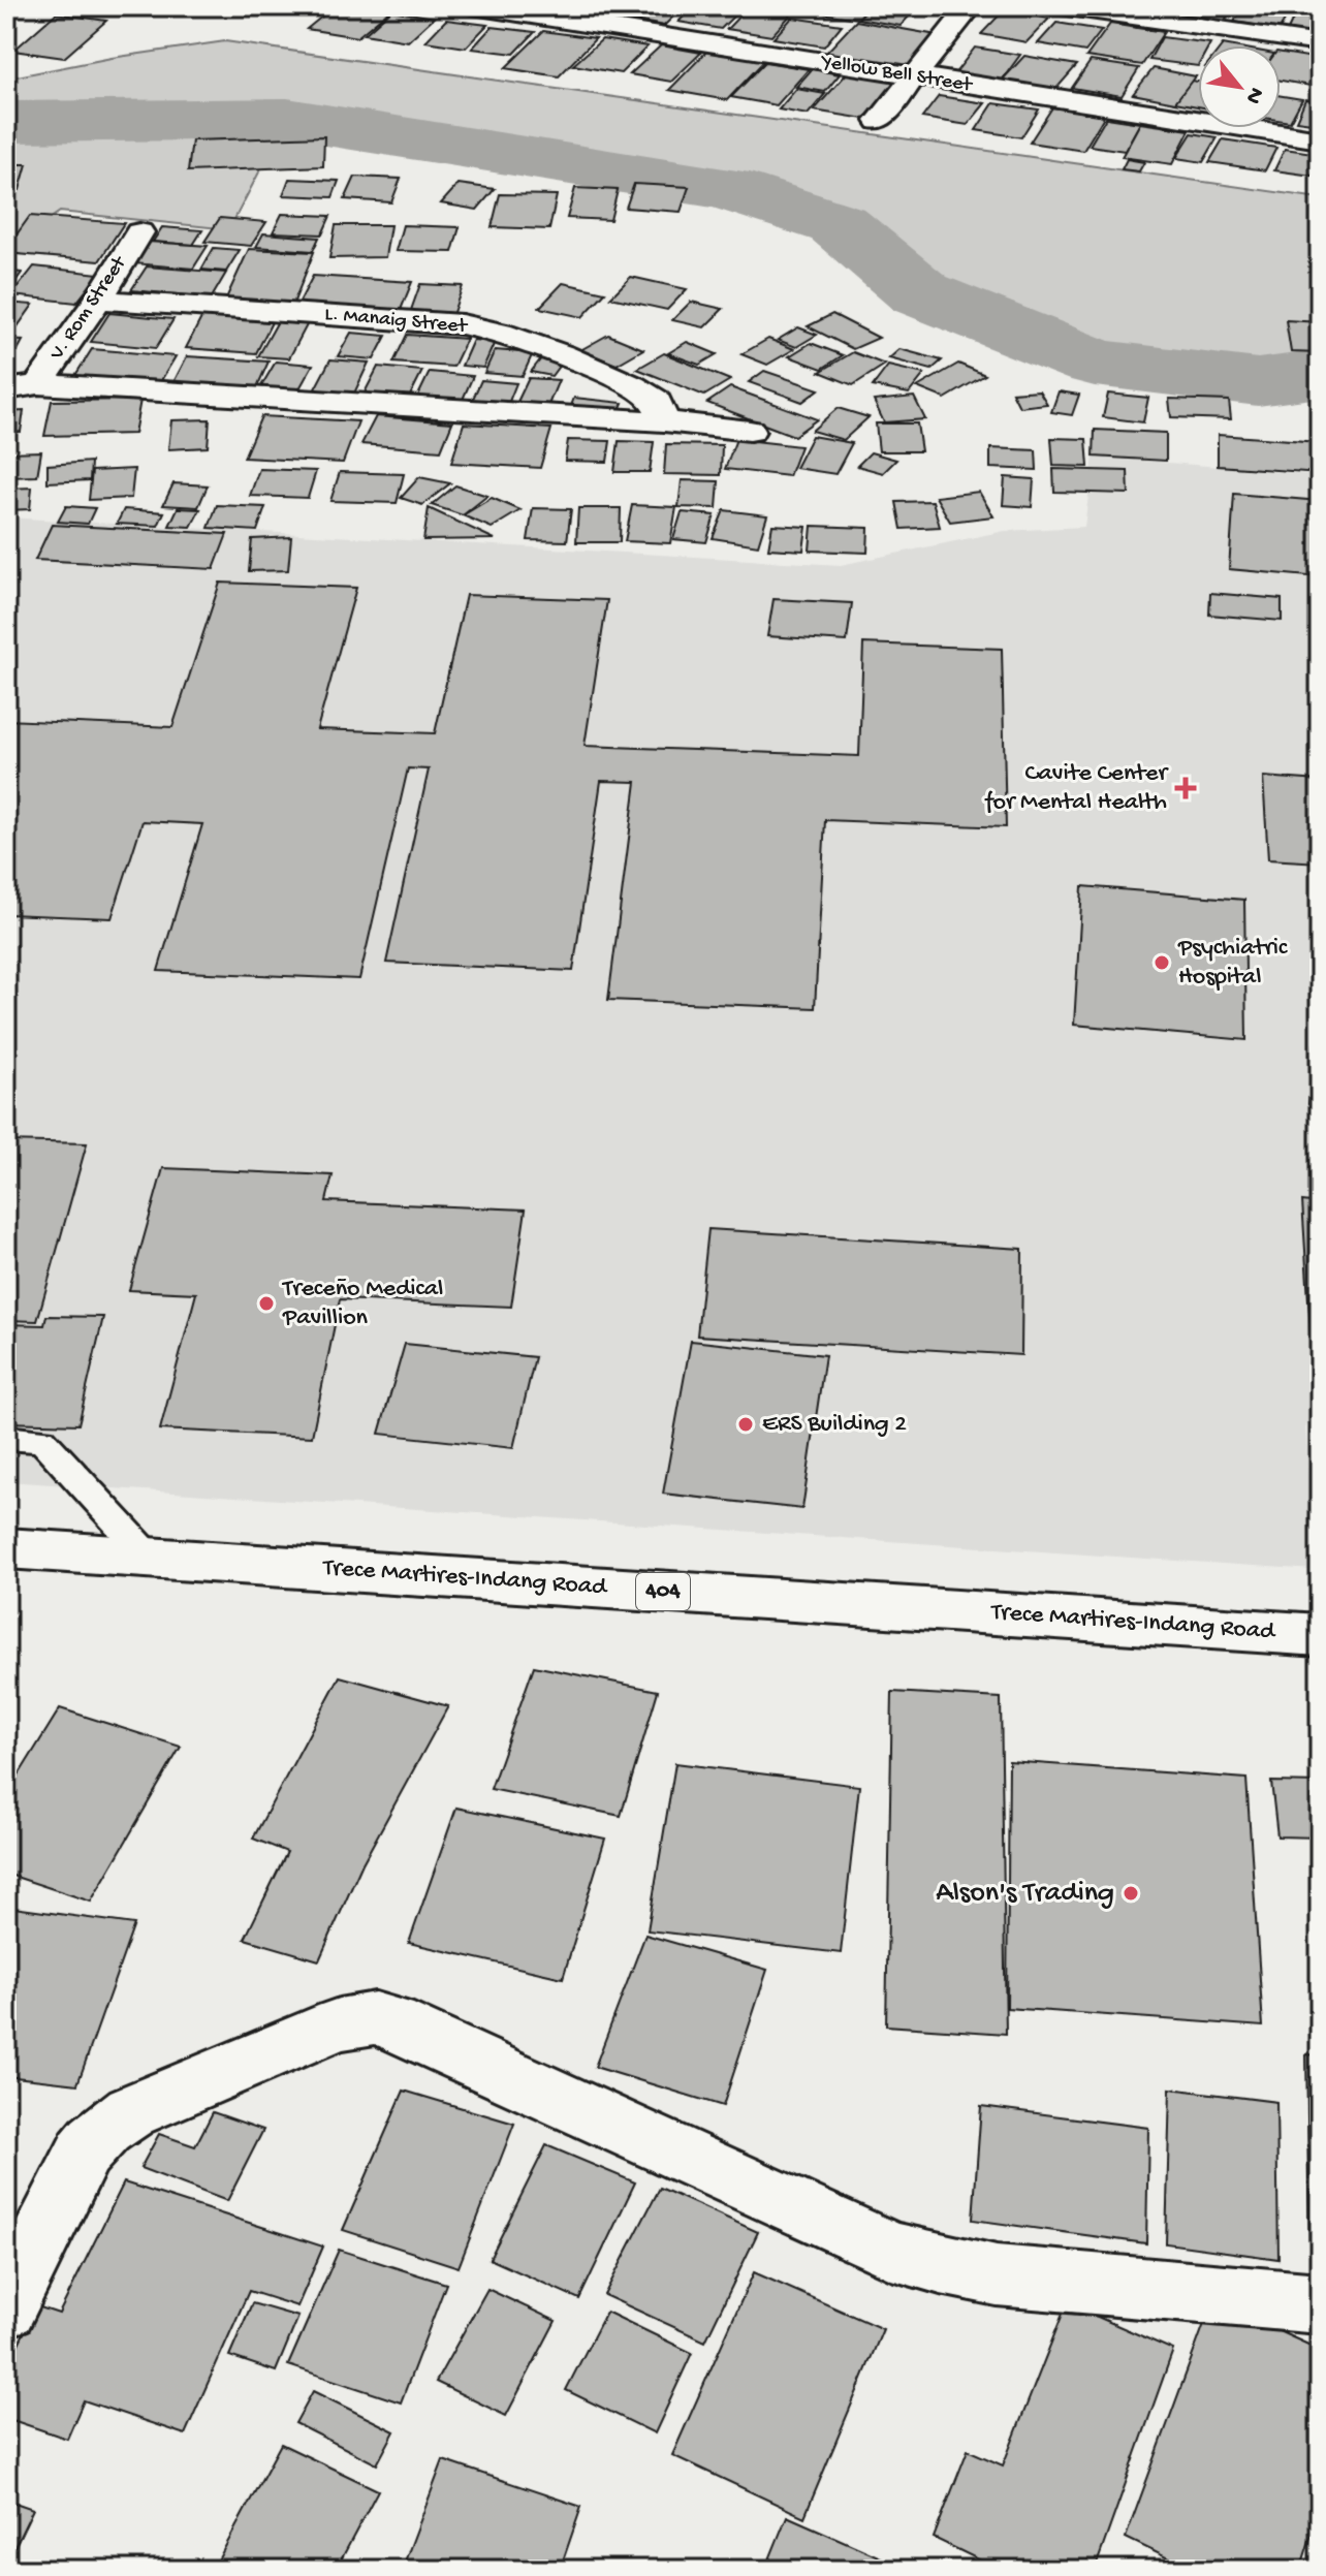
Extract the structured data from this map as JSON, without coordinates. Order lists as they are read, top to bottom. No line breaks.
{"streets":{"street":["Yellow Bell Street","V. Rom Street","L. Manaig Street","Trece Martires-Indang Road","404"]},"crossings":[["V. Rom Street","L. Manaig Street"]],"places":{"health":["Cavite Center for Mental Health"],"other":["Psychiatric Hospital","Treceño Medical Pavillion","ERS Building 2","Alson's Trading"]},"north":"bottom right"}
